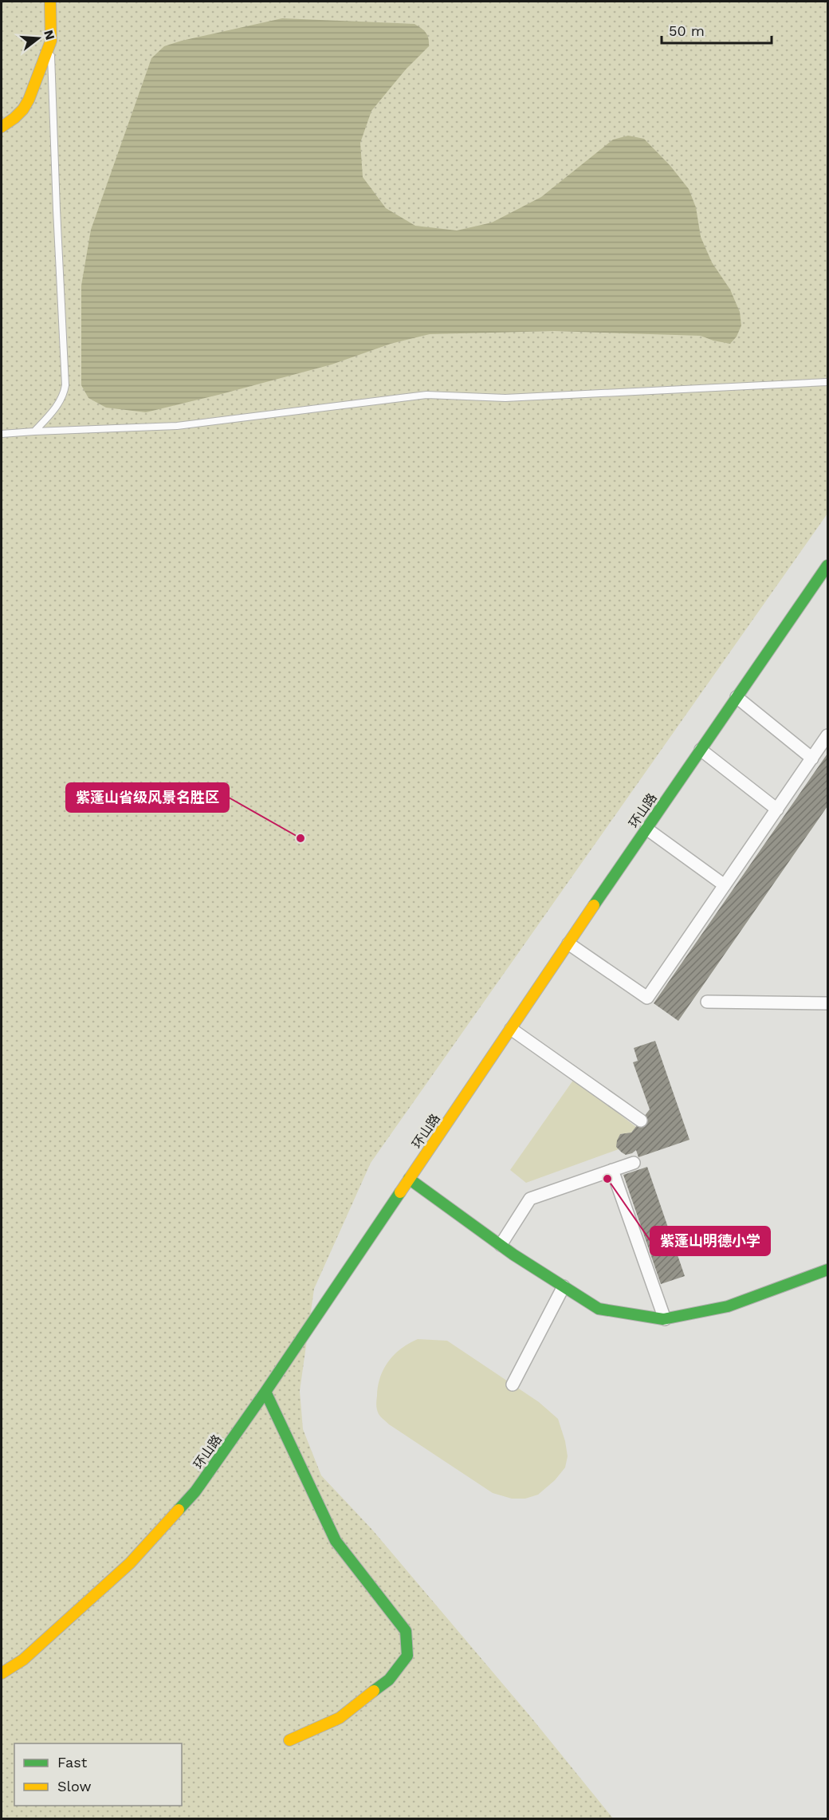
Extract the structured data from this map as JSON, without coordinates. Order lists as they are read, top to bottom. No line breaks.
{"streets":{"main road":["环山路"]},"places":["紫蓬山省级风景名胜区","紫蓬山明德小学"],"legend":["Fast","Slow"],"scale_bar":"50 m","north":"right"}
